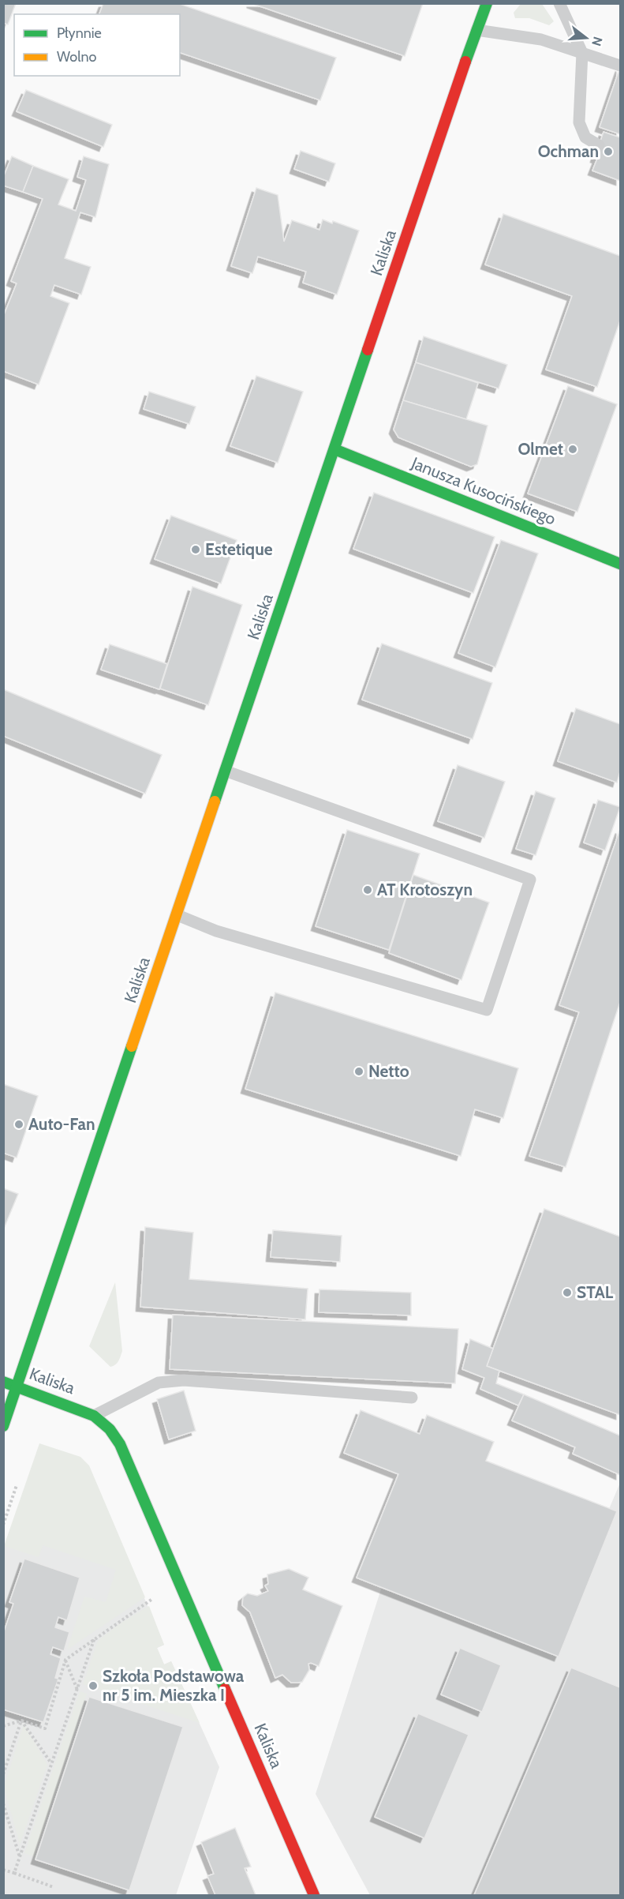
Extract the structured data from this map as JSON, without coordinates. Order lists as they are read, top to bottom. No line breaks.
{"streets":{"street":["Kaliska","Janusza Kusocińskiego"]},"crossings":[["Kaliska","Janusza Kusocińskiego"]],"places":["Ochman","Olmet","Estetique","AT Krotoszyn","Netto","Auto-Fan","STAL","Szkoła Podstawowa nr 5 im. Mieszka I"],"legend":["Płynnie","Wolno"],"north":"right"}
